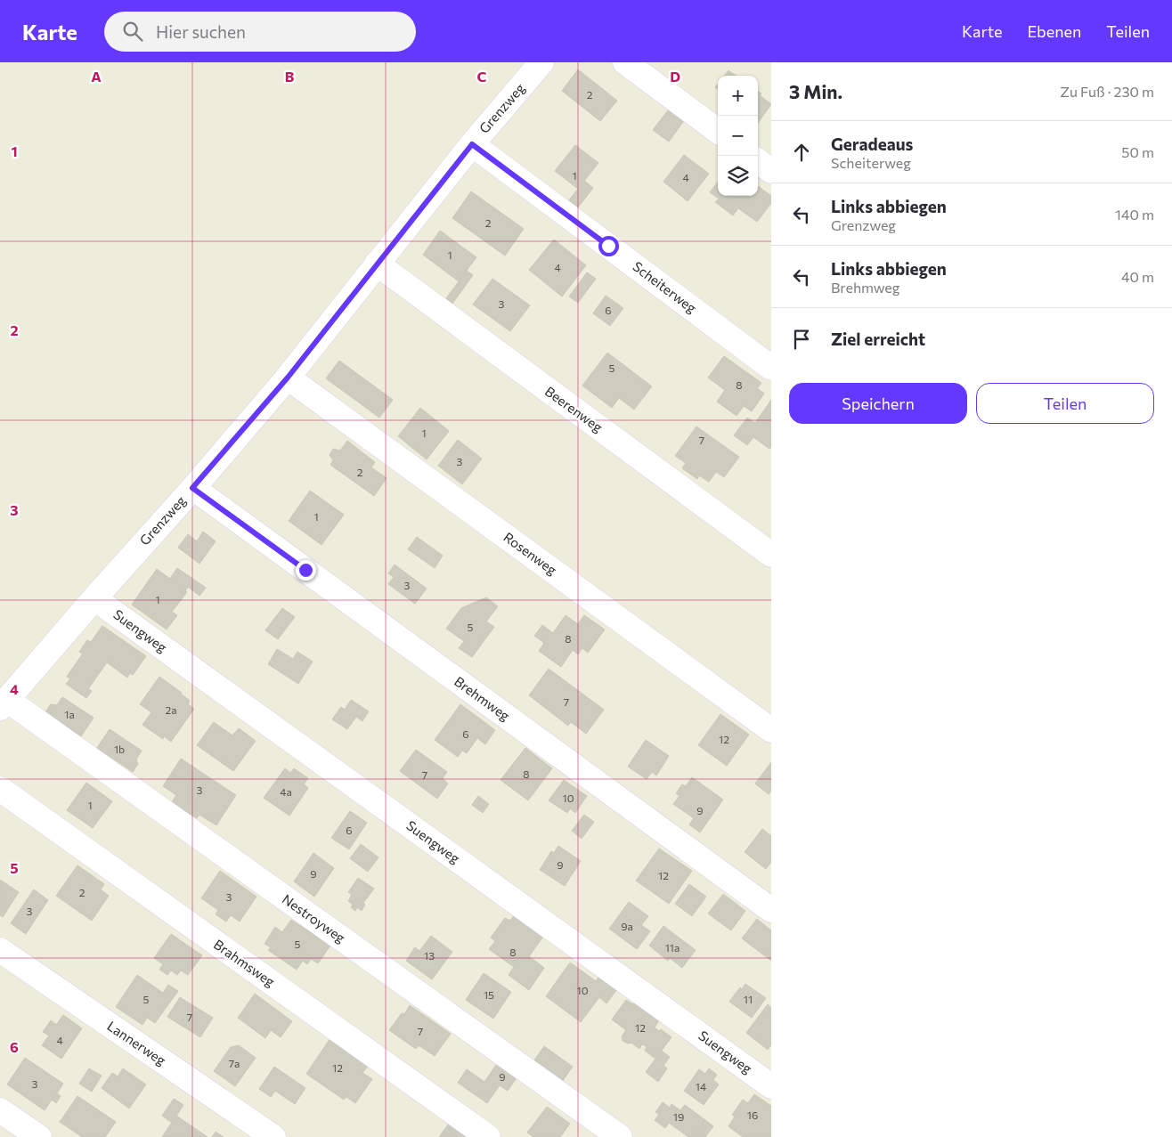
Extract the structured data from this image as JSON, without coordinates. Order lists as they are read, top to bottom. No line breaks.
{"streets":{"street":["Grenzweg","Scheiterweg","Beerenweg","Rosenweg","Suengweg","Brehmweg","Nestroyweg","Brahmsweg","Lannerweg"]},"crossings":[["Grenzweg","Scheiterweg"],["Grenzweg","Beerenweg"],["Grenzweg","Rosenweg"],["Grenzweg","Suengweg"],["Grenzweg","Brehmweg"],["Grenzweg","Nestroyweg"]],"house_numbers":["2","1","4","2","1","4","3","6","5","8","1","7","3","2","1","3","1","5","8","7","2a","1a","6","12","1b","8","7","3","4a","10","1","9","6","9","9","12","2","3","3","9a","5","11a","8","13","10","15","5","11","7","12","7","4","7a","12","9","3","14","16","19"],"page":{"header":"Karte","search":"Hier suchen","nav":["Karte","Ebenen","Teilen"],"heading":["3 Min.","Zu Fuß · 230 m"],"map_buttons":["+","−"],"list":[["Geradeaus","Scheiterweg","50 m"],["Links abbiegen","Grenzweg","140 m"],["Links abbiegen","Brehmweg","40 m"],"Ziel erreicht"],"buttons":["Speichern","Teilen"]},"grid":{"columns":["A","B","C","D"],"rows":["1","2","3","4","5","6"]}}
